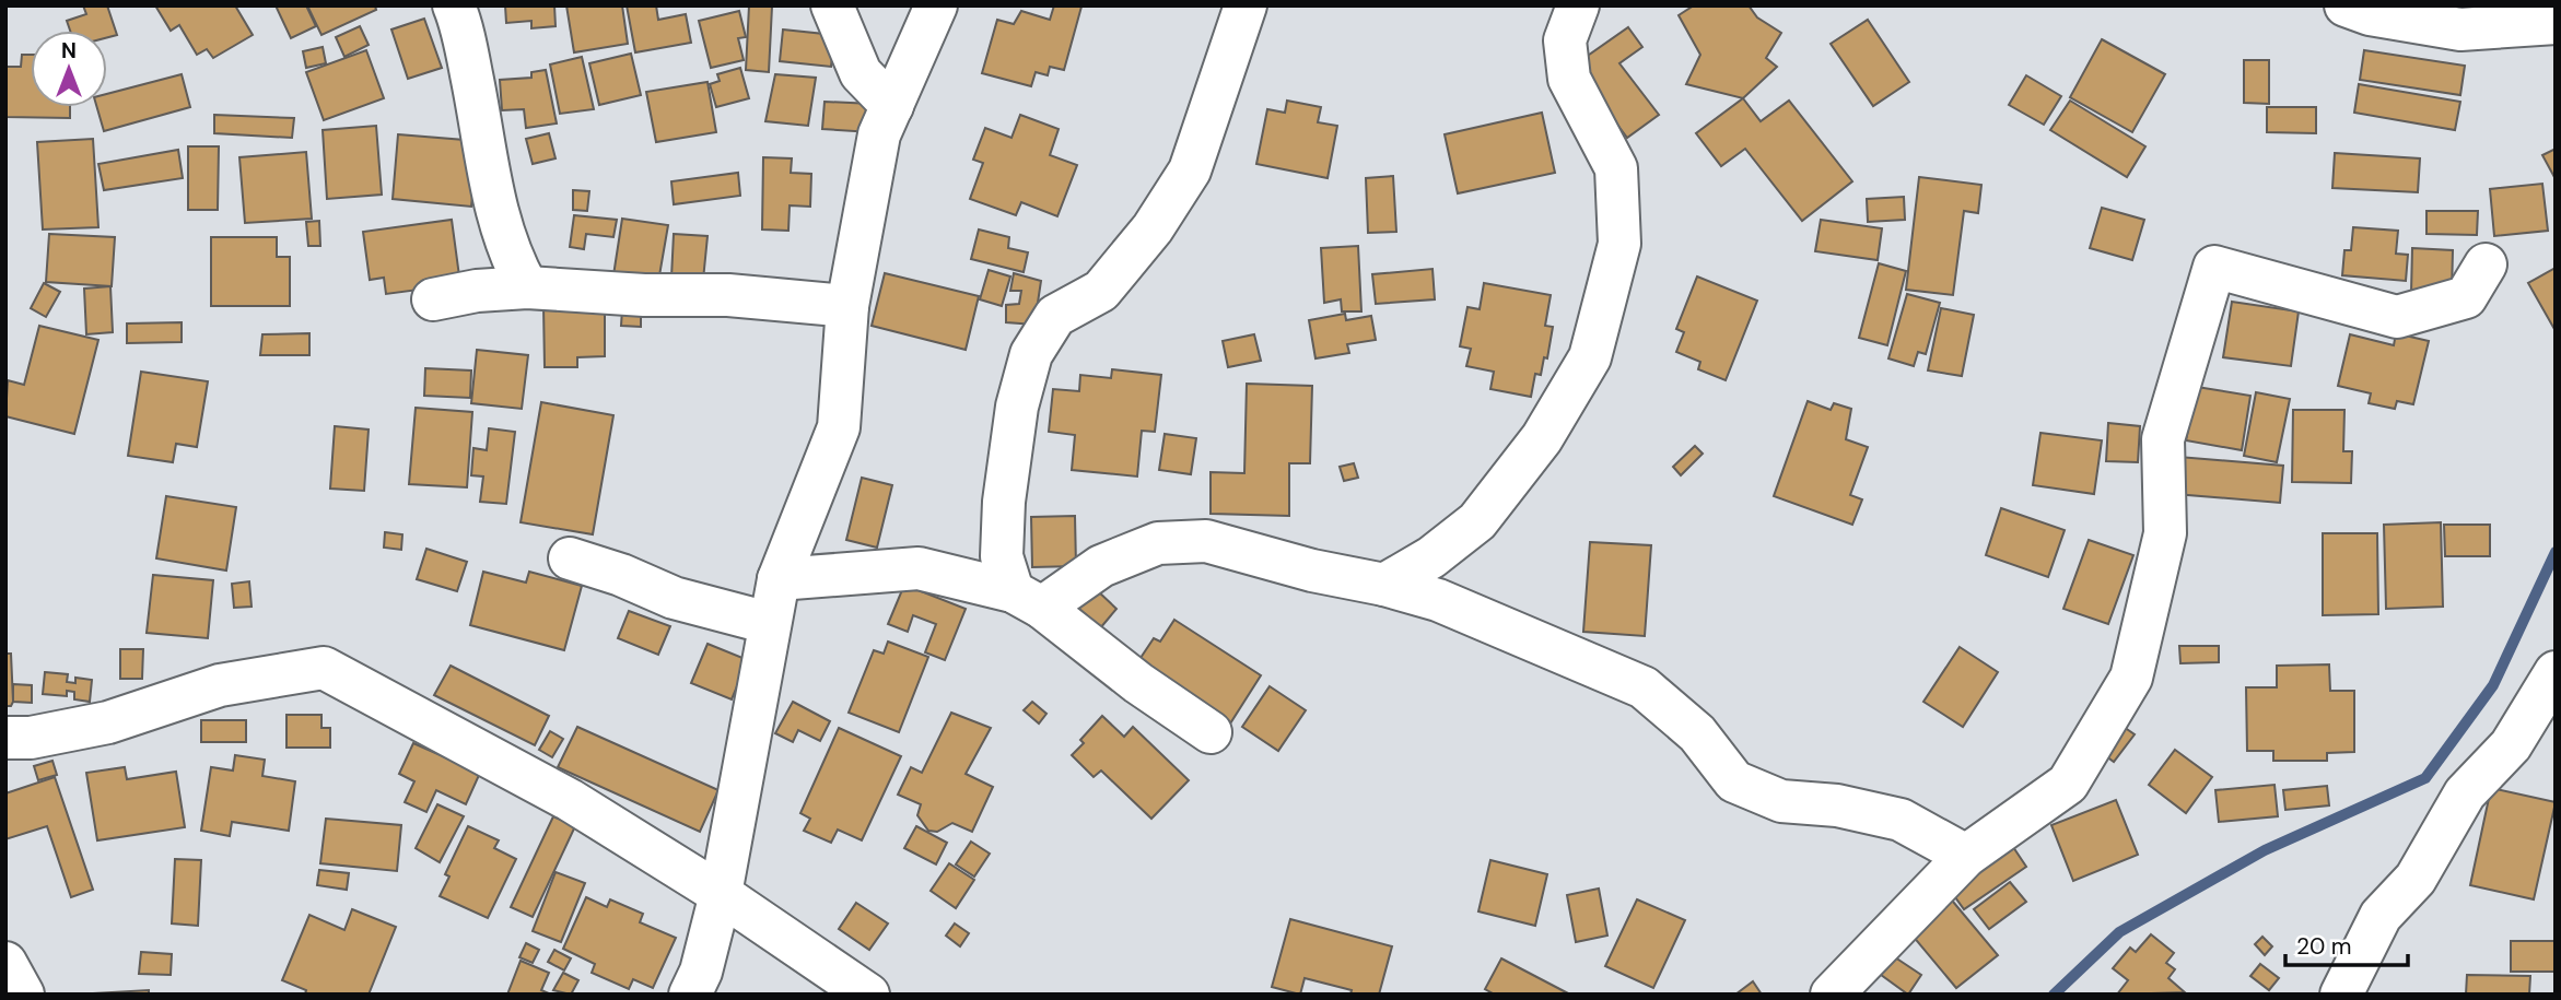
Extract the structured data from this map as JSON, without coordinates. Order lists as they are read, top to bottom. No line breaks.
{"scale_bar":"20 m","north":"top"}
